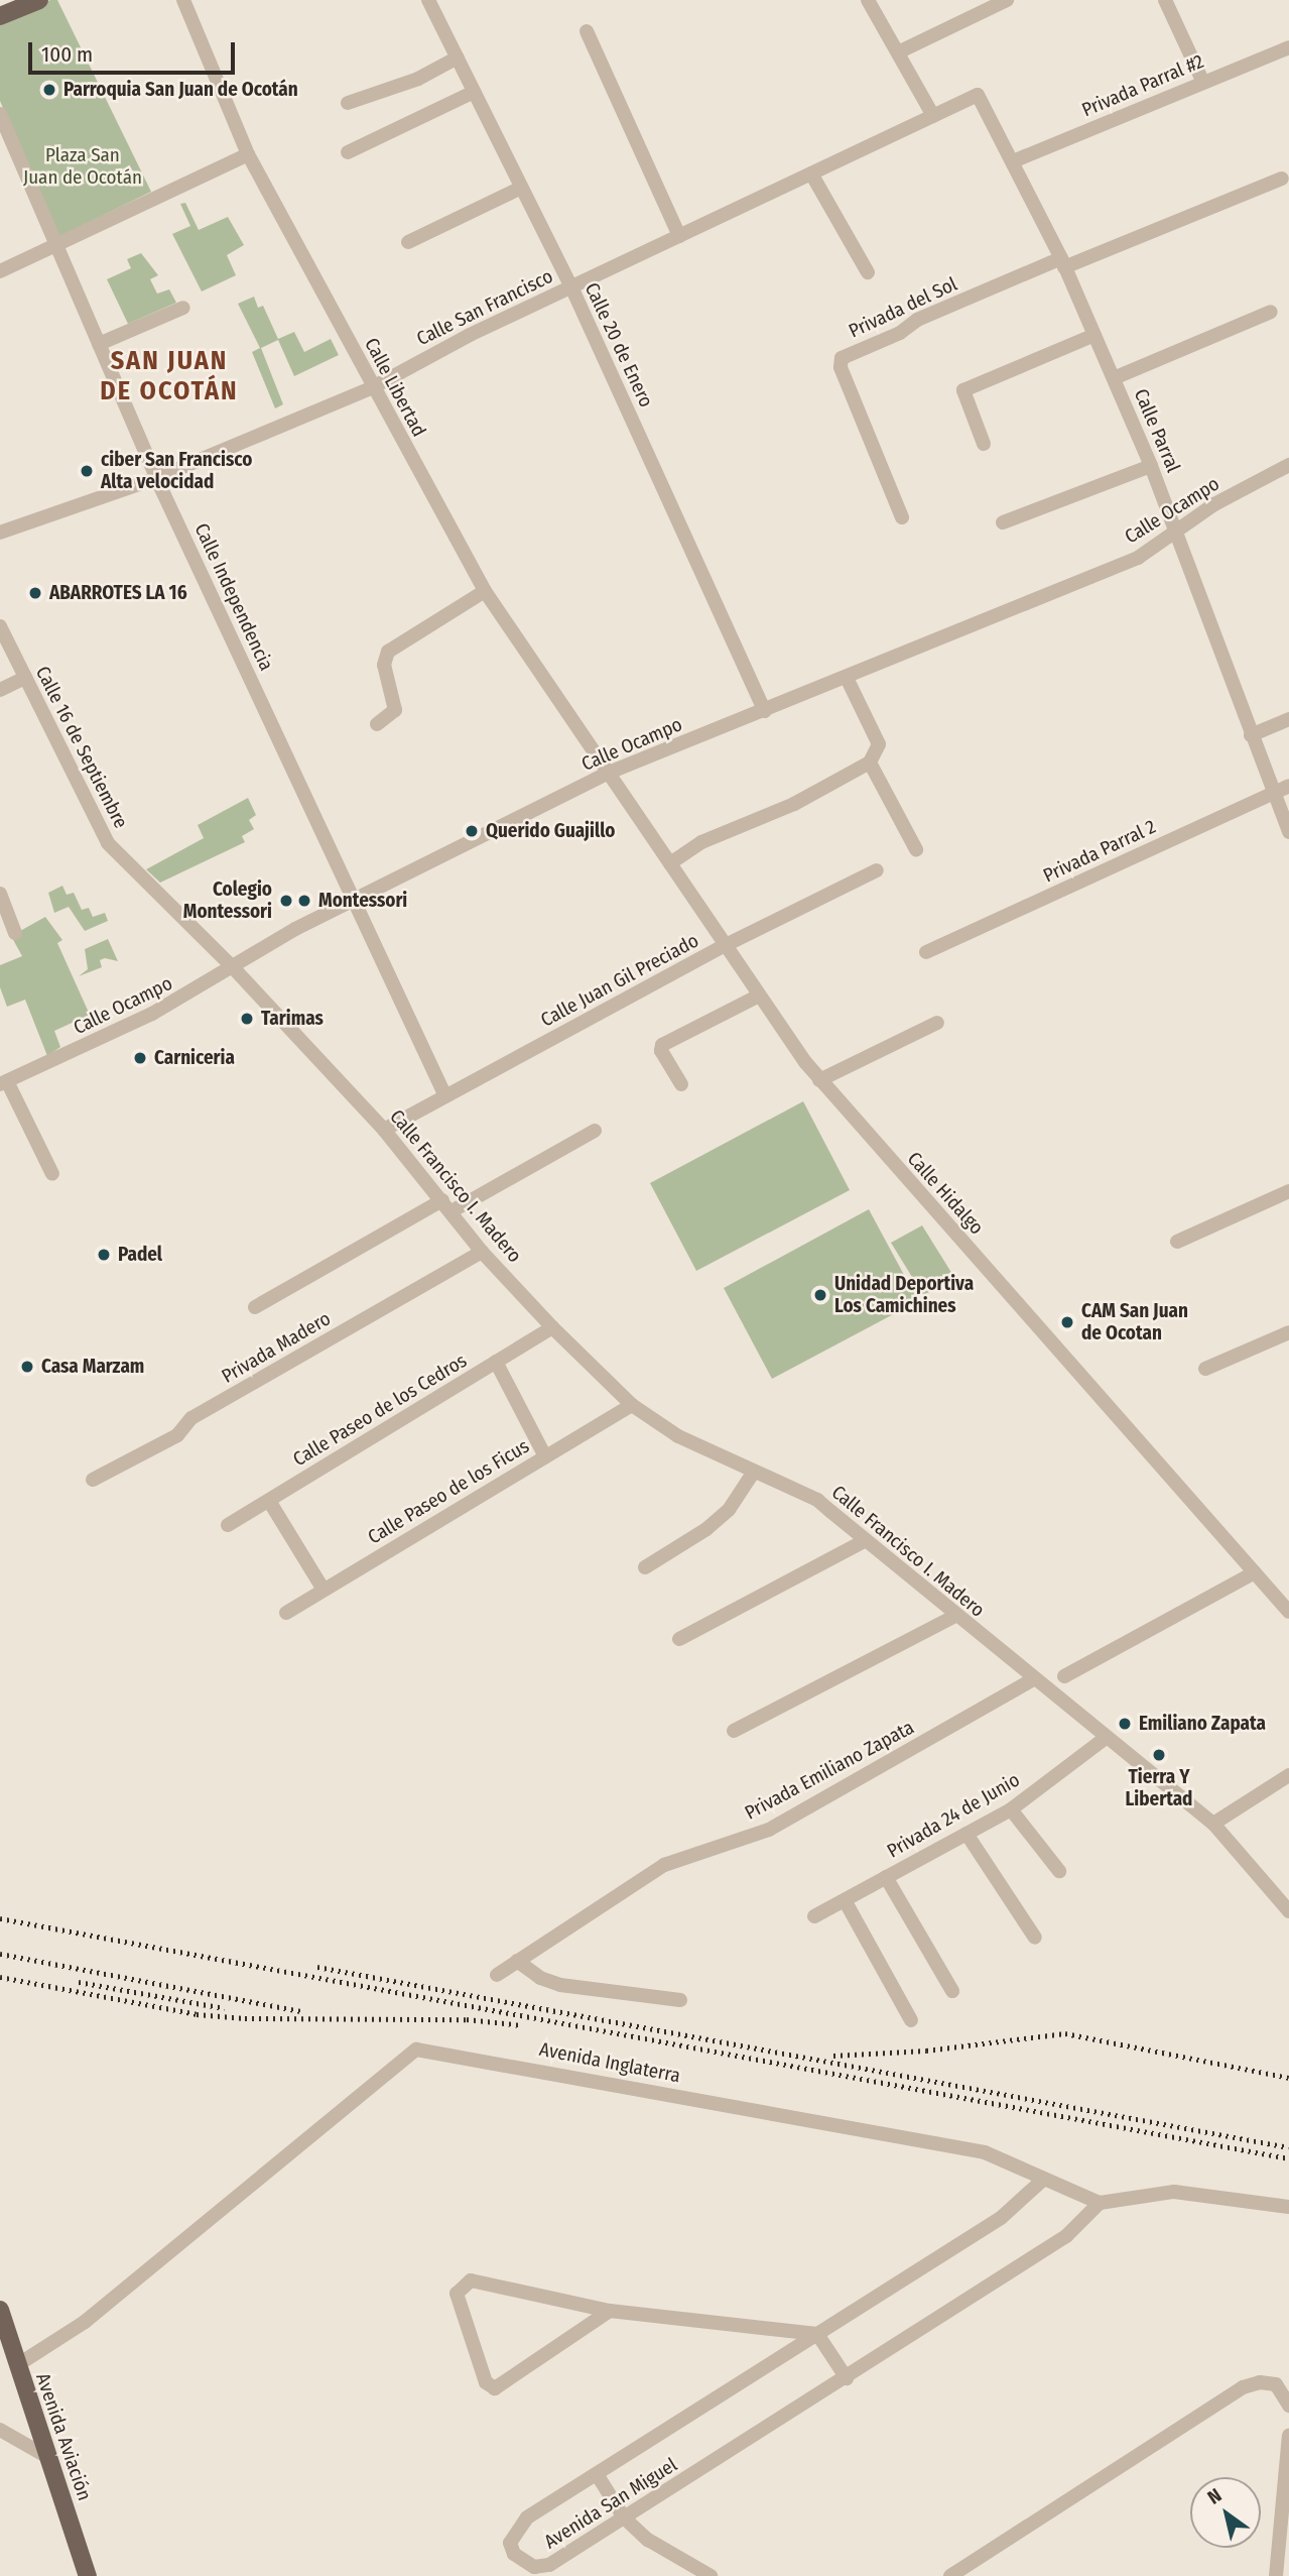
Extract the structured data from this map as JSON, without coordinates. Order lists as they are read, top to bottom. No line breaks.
{"streets":{"main road":["Avenida Aviación"],"street":["Privada Parral #2","Calle San Francisco","Privada del Sol","Calle 20 de Enero","Calle Libertad","Calle Parral","Calle Ocampo","Calle Independencia","Calle 16 de Septiembre","Privada Parral 2","Calle Juan Gil Preciado","Calle Francisco I. Madero","Calle Hidalgo","Privada Madero","Calle Paseo de los Cedros","Calle Paseo de los Ficus","Privada Emiliano Zapata","Privada 24 de Junio","Avenida Inglaterra","Avenida San Miguel"]},"crossings":[["Privada Parral #2","Calle Parral"],["Calle San Francisco","Calle 20 de Enero"],["Calle San Francisco","Calle Libertad"],["Calle San Francisco","Calle Parral"],["Calle San Francisco","Calle Independencia"],["Privada del Sol","Calle Parral"],["Calle 20 de Enero","Calle Ocampo"],["Calle Libertad","Calle Ocampo"],["Calle Libertad","Calle Hidalgo"],["Calle Parral","Calle Ocampo"],["Calle Parral","Privada Parral 2"],["Calle Ocampo","Calle Independencia"],["Calle Ocampo","Calle 16 de Septiembre"],["Calle Ocampo","Calle Francisco I. Madero"],["Calle Ocampo","Calle Hidalgo"],["Calle Independencia","Calle Juan Gil Preciado"],["Calle 16 de Septiembre","Calle Francisco I. Madero"],["Calle Juan Gil Preciado","Calle Francisco I. Madero"],["Calle Juan Gil Preciado","Calle Hidalgo"],["Calle Francisco I. Madero","Privada Madero"],["Calle Francisco I. Madero","Calle Paseo de los Cedros"],["Calle Francisco I. Madero","Calle Paseo de los Ficus"],["Calle Francisco I. Madero","Privada Emiliano Zapata"],["Calle Francisco I. Madero","Privada 24 de Junio"],["Avenida Inglaterra","Avenida Aviación"],["Avenida Inglaterra","Avenida San Miguel"]],"districts":["SAN JUAN DE OCOTÁN"],"parks":["Plaza San Juan de Ocotán"],"places":["Parroquia San Juan de Ocotán","ciber San Francisco Alta velocidad","ABARROTES LA 16","Querido Guajillo","Colegio Montessori","Montessori","Tarimas","Carniceria","Padel","Unidad Deportiva Los Camichines","CAM San Juan de Ocotan","Casa Marzam","Emiliano Zapata","Tierra Y Libertad"],"scale_bar":"100 m","north":"top left"}
